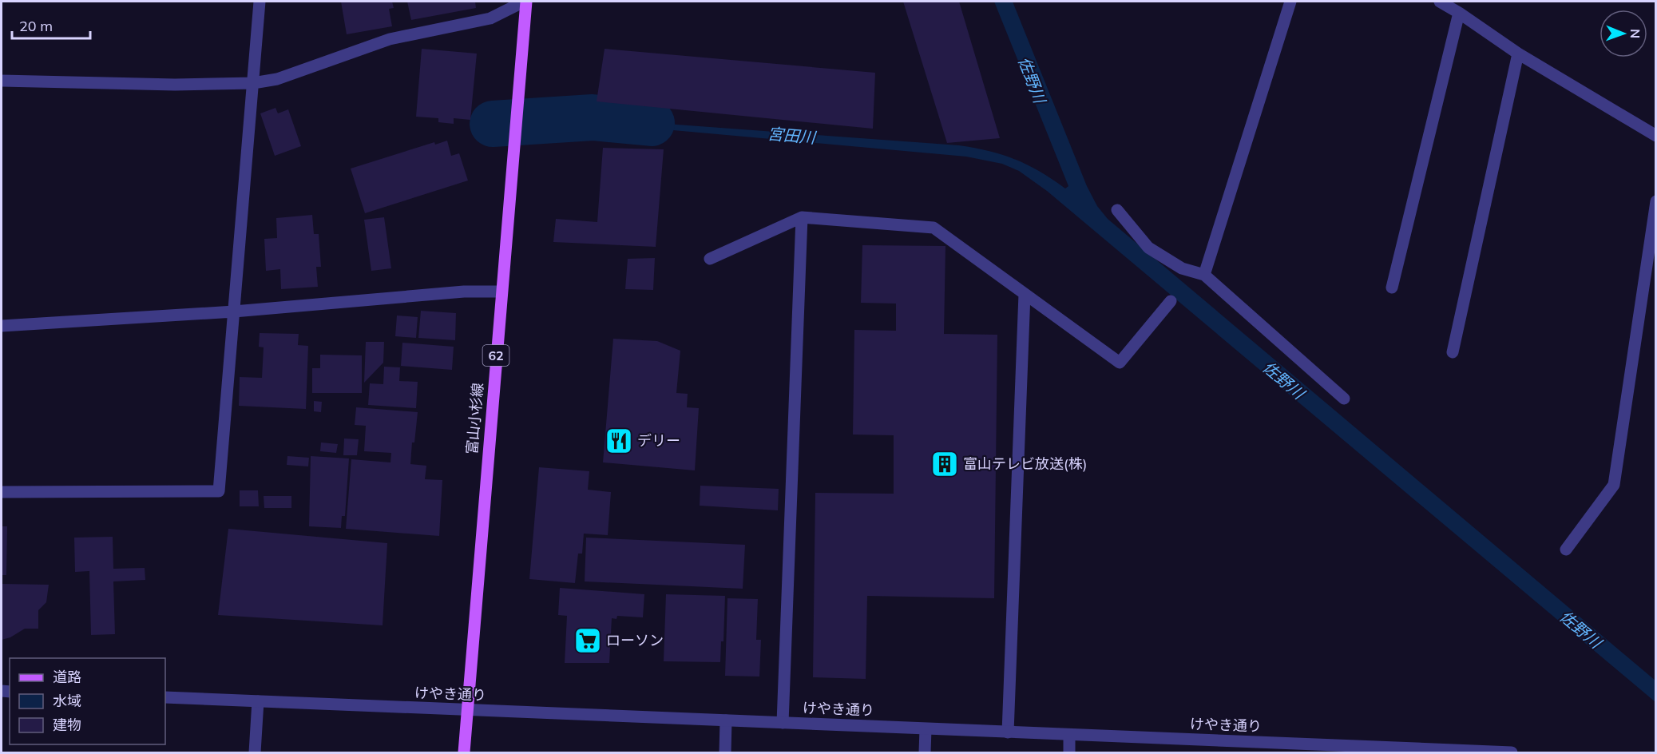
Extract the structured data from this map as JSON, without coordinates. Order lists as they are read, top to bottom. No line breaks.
{"streets":{"main road":["62","富山小杉線"],"street":["けやき通り"]},"crossings":[["富山小杉線","けやき通り"]],"water":["佐野川","宮田川"],"places":{"restaurant":["デリー"],"building":["富山テレビ放送(株)"],"supermarket":["ローソン"]},"legend":["道路","水域","建物"],"scale_bar":"20 m","north":"right"}
